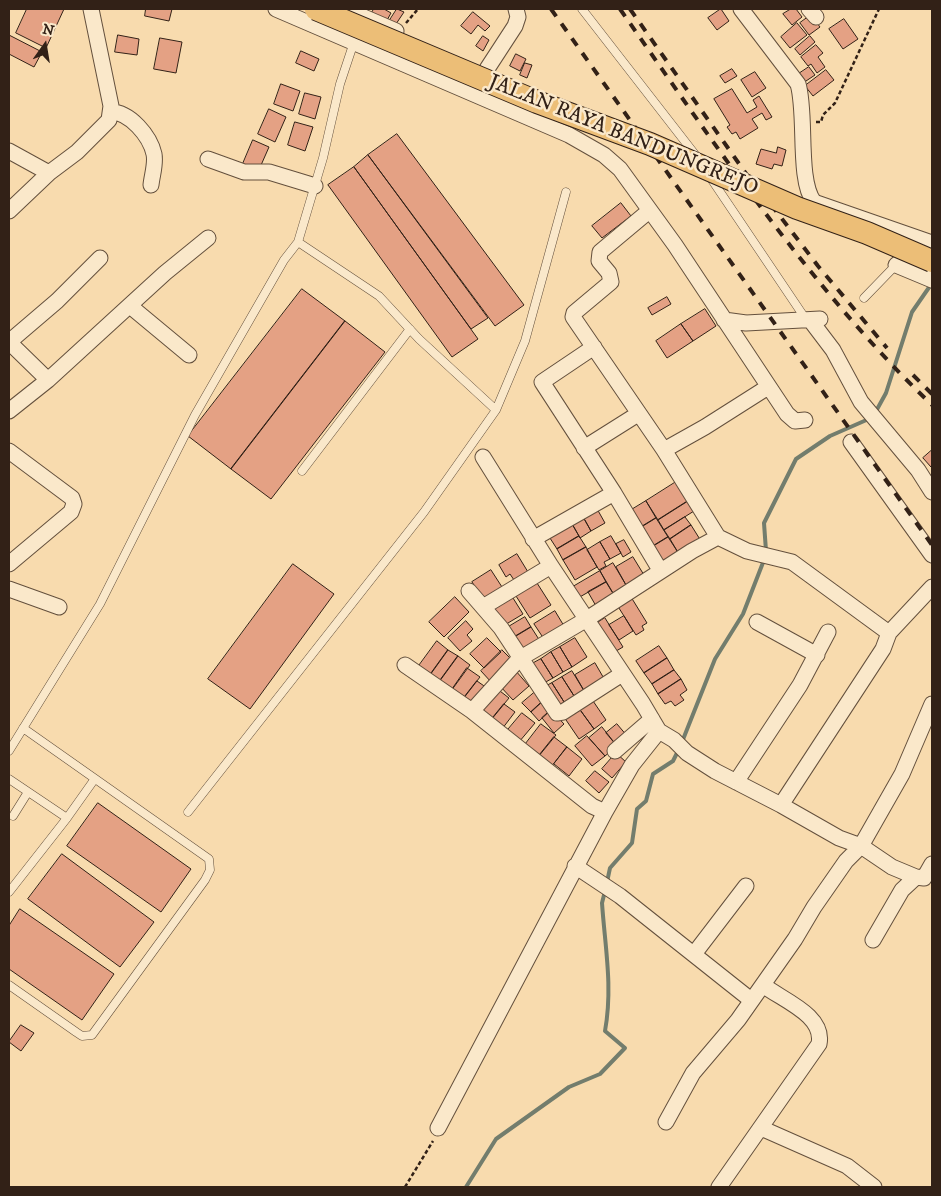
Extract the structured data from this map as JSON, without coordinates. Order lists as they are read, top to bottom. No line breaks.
{"streets":{"main road":["JALAN RAYA BANDUNGREJO"]},"north":"top"}
